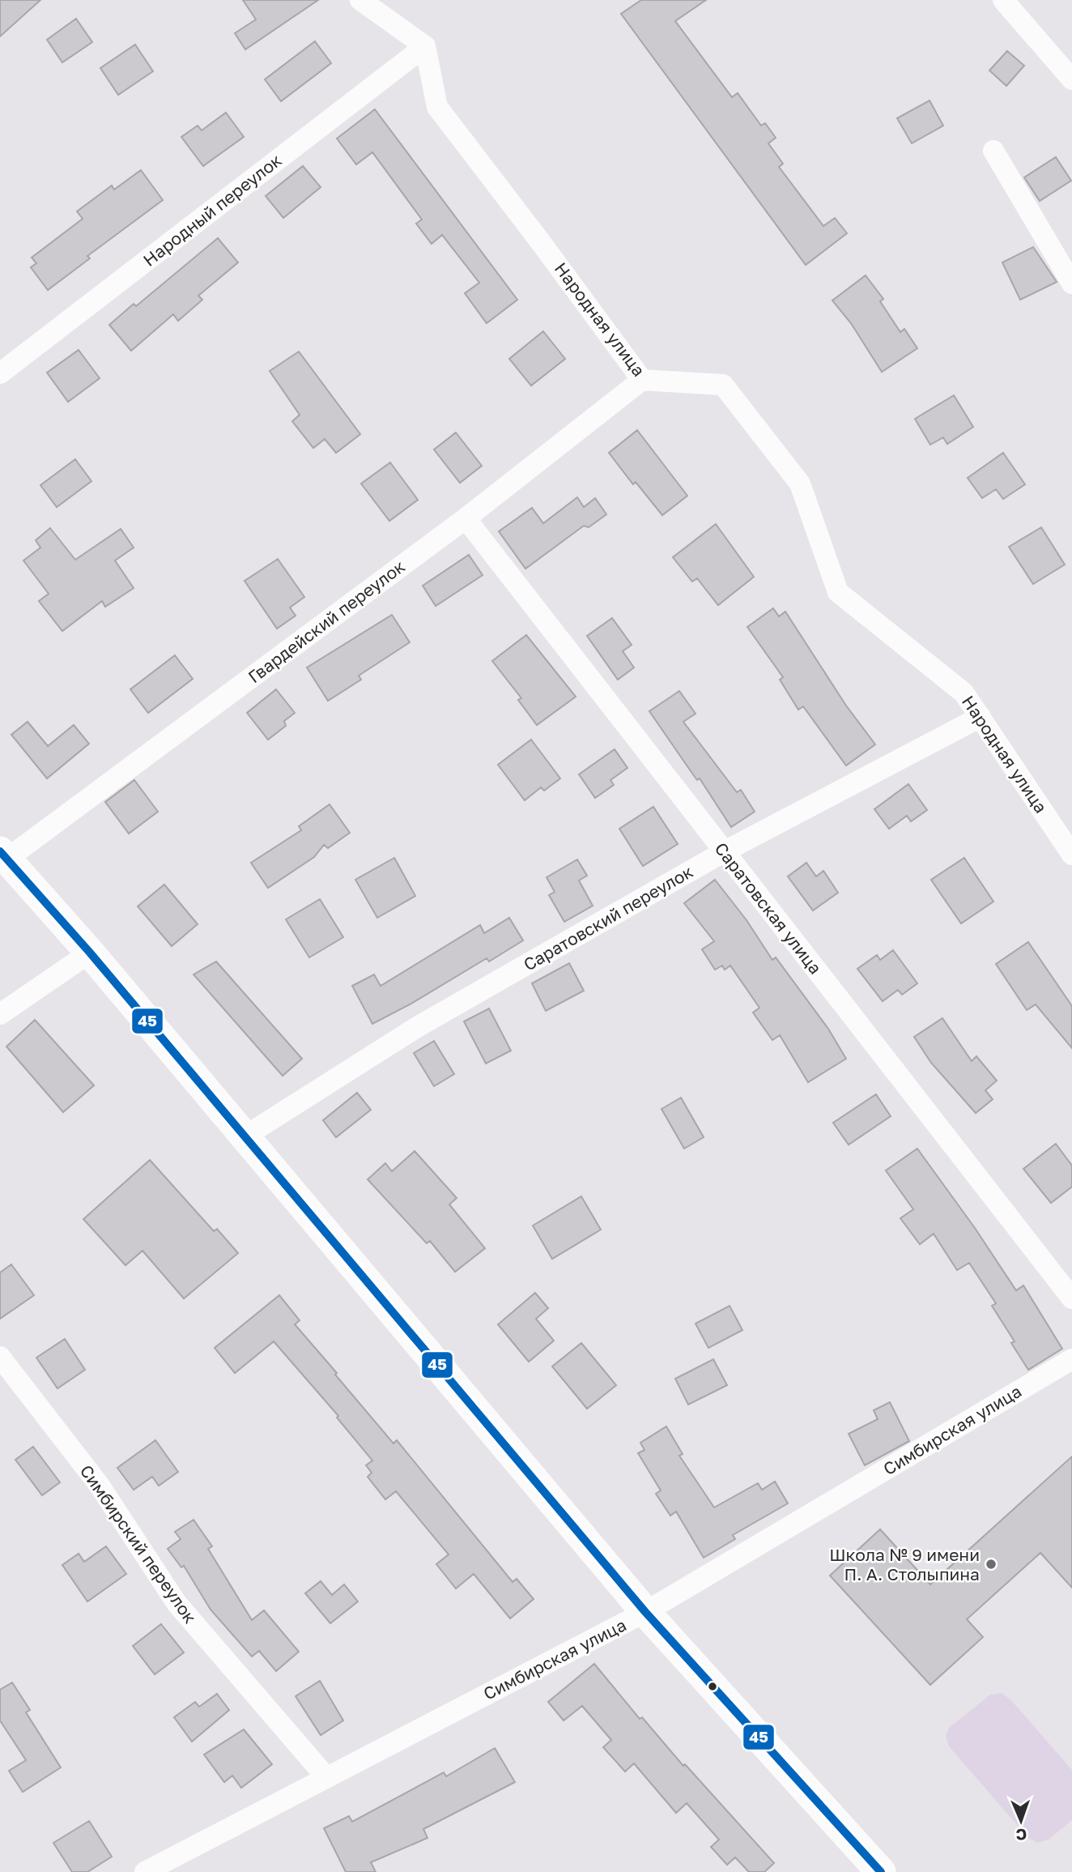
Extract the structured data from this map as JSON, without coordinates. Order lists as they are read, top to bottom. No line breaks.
{"streets":{"street":["Народный переулок","Народная улица","Гвардейский переулок","Саратовская улица","Саратовский переулок","Симбирская улица","Симбирский переулок"]},"crossings":[["Народный переулок","Народная улица"],["Народная улица","Гвардейский переулок"],["Народная улица","Саратовский переулок"],["Гвардейский переулок","Саратовская улица"],["Саратовская улица","Саратовский переулок"],["Симбирская улица","Симбирский переулок"]],"places":["Школа № 9 имени П. А. Столыпина"],"lines":["transit line 45"],"north":"bottom"}
